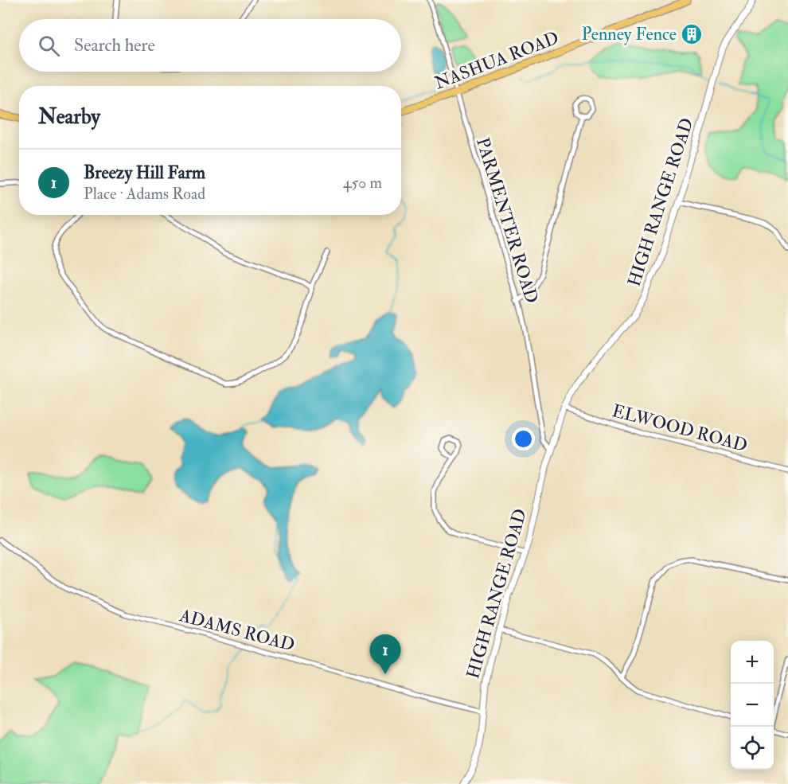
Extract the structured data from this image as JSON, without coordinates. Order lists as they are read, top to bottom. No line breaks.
{"streets":{"main road":["NASHUA ROAD"],"street":["HIGH RANGE ROAD","PARMENTER ROAD","ELWOOD ROAD","ADAMS ROAD"]},"crossings":[["NASHUA ROAD","PARMENTER ROAD"],["HIGH RANGE ROAD","PARMENTER ROAD"],["HIGH RANGE ROAD","ELWOOD ROAD"],["HIGH RANGE ROAD","ADAMS ROAD"]],"places":{"building":["Penney Fence"]},"page":{"search":"Search here","heading":"Nearby","list":[{"mark":"1","name":"Breezy Hill Farm","note":"Place · Adams Road","value":"450 m"}],"pins":"1","map_buttons":["+","−"]}}
